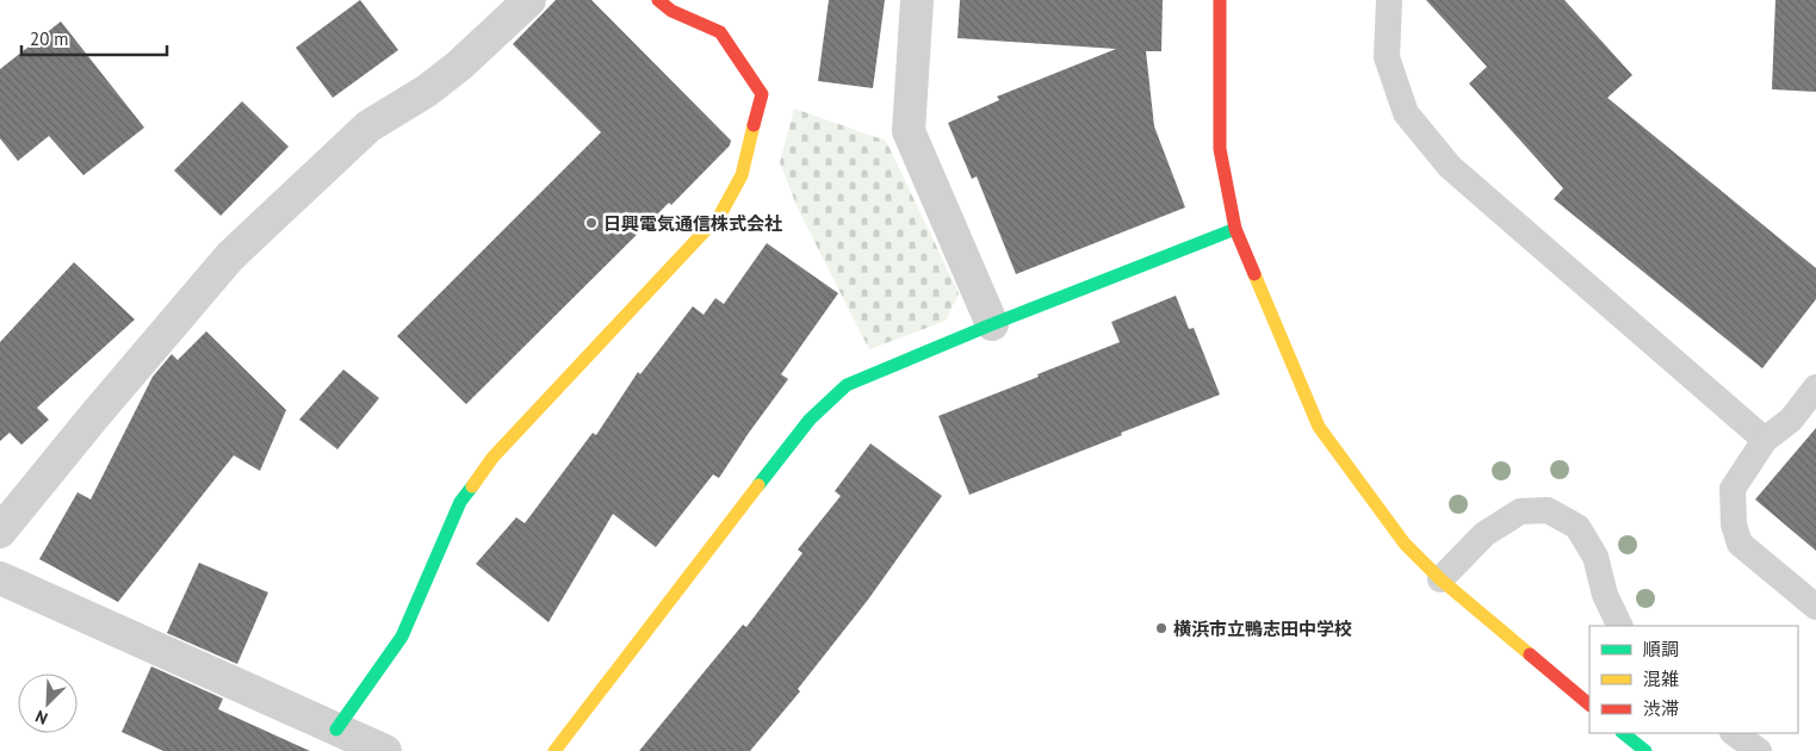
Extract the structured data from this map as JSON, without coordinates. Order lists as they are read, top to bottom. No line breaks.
{"places":["日興電気通信株式会社","横浜市立鴨志田中学校"],"legend":["順調","混雑","渋滞"],"scale_bar":"20 m","north":"bottom left"}
